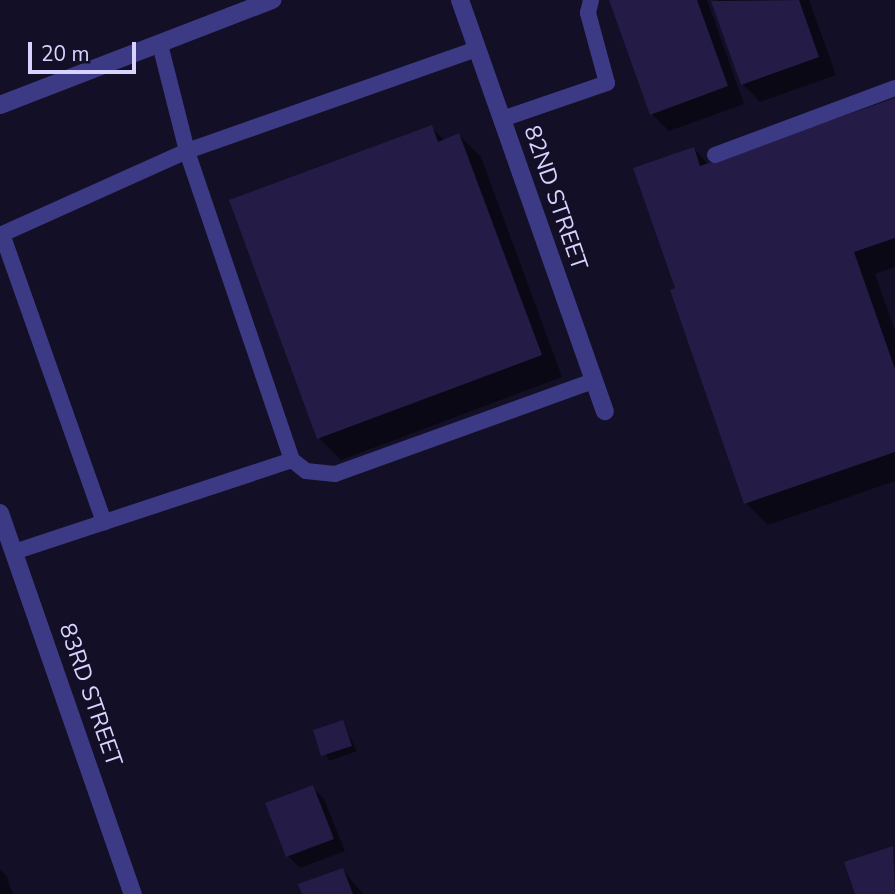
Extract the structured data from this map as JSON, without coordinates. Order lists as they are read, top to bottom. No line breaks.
{"streets":{"street":["82ND STREET","83RD STREET"]},"scale_bar":"20 m"}
